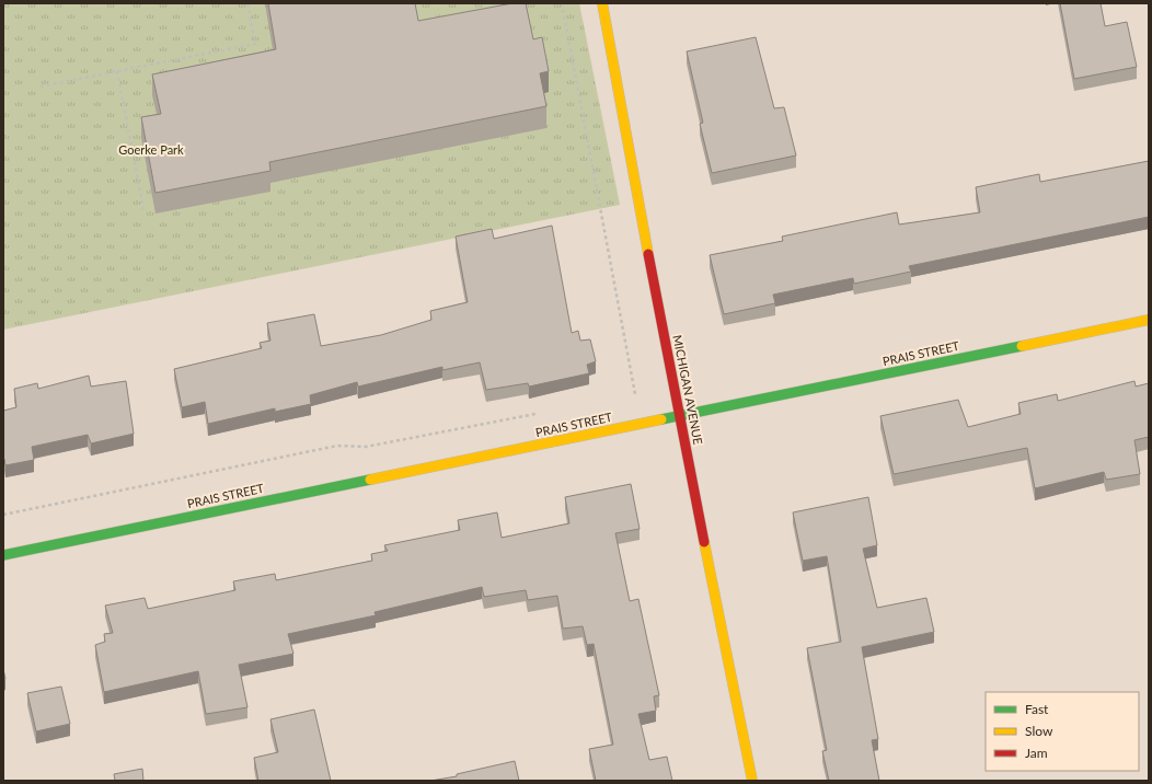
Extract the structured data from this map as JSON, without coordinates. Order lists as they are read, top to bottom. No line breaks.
{"streets":{"street":["PRAIS STREET","MICHIGAN AVENUE"]},"crossings":[["PRAIS STREET","MICHIGAN AVENUE"]],"parks":["Goerke Park"],"legend":["Fast","Slow","Jam"]}
